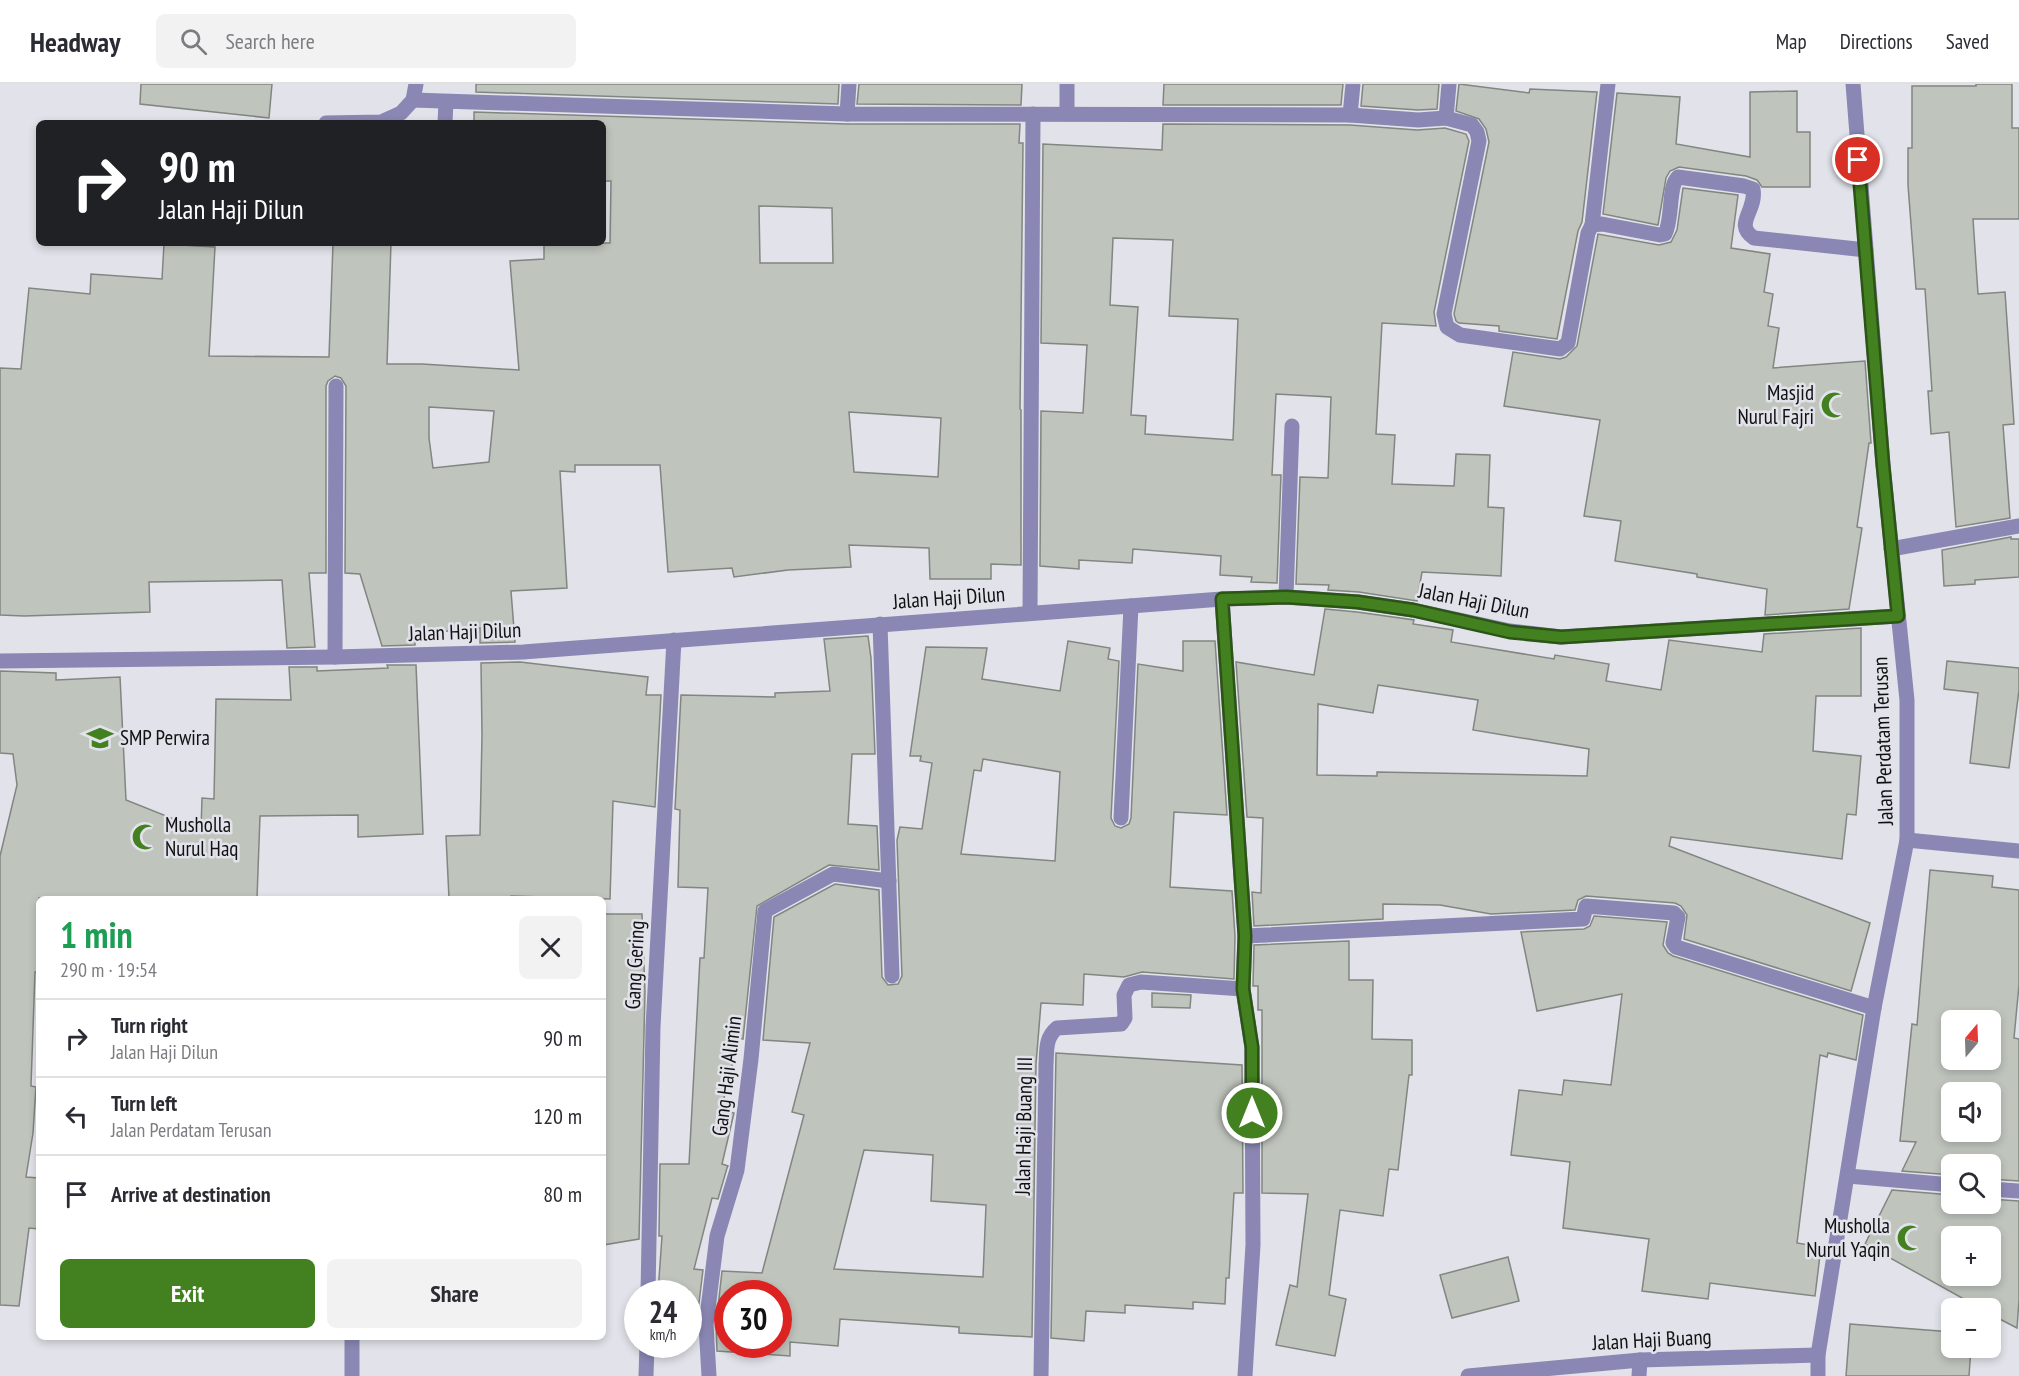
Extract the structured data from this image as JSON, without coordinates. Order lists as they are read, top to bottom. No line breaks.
{"streets":{"street":["Jalan Haji Dilun","Jalan Perdatam Terusan","Gang Gering","Gang Haji Alimin","Jalan Haji Buang III","Jalan Haji Buang"]},"crossings":[["Jalan Haji Dilun","Jalan Perdatam Terusan"],["Jalan Haji Dilun","Gang Gering"],["Jalan Perdatam Terusan","Jalan Haji Buang"]],"places":{"mosque":["Masjid Nurul Fajri","Musholla Nurul Haq","Musholla Nurul Yaqin"],"school or university":["SMP Perwira"]},"north":"top","page":{"header":"Headway","search":"Search here","nav":["Map","Directions","Saved"],"turn":["90 m","Jalan Haji Dilun"],"heading":["1 min","290 m · 19:54"],"list":[{"name":"Turn right","note":"Jalan Haji Dilun","value":"90 m"},{"name":"Turn left","note":"Jalan Perdatam Terusan","value":"120 m"},{"name":"Arrive at destination","value":"80 m"}],"map_buttons":["+","−"],"buttons":["Exit","Share"],"speed":"24 km/h","limit":"30"}}
